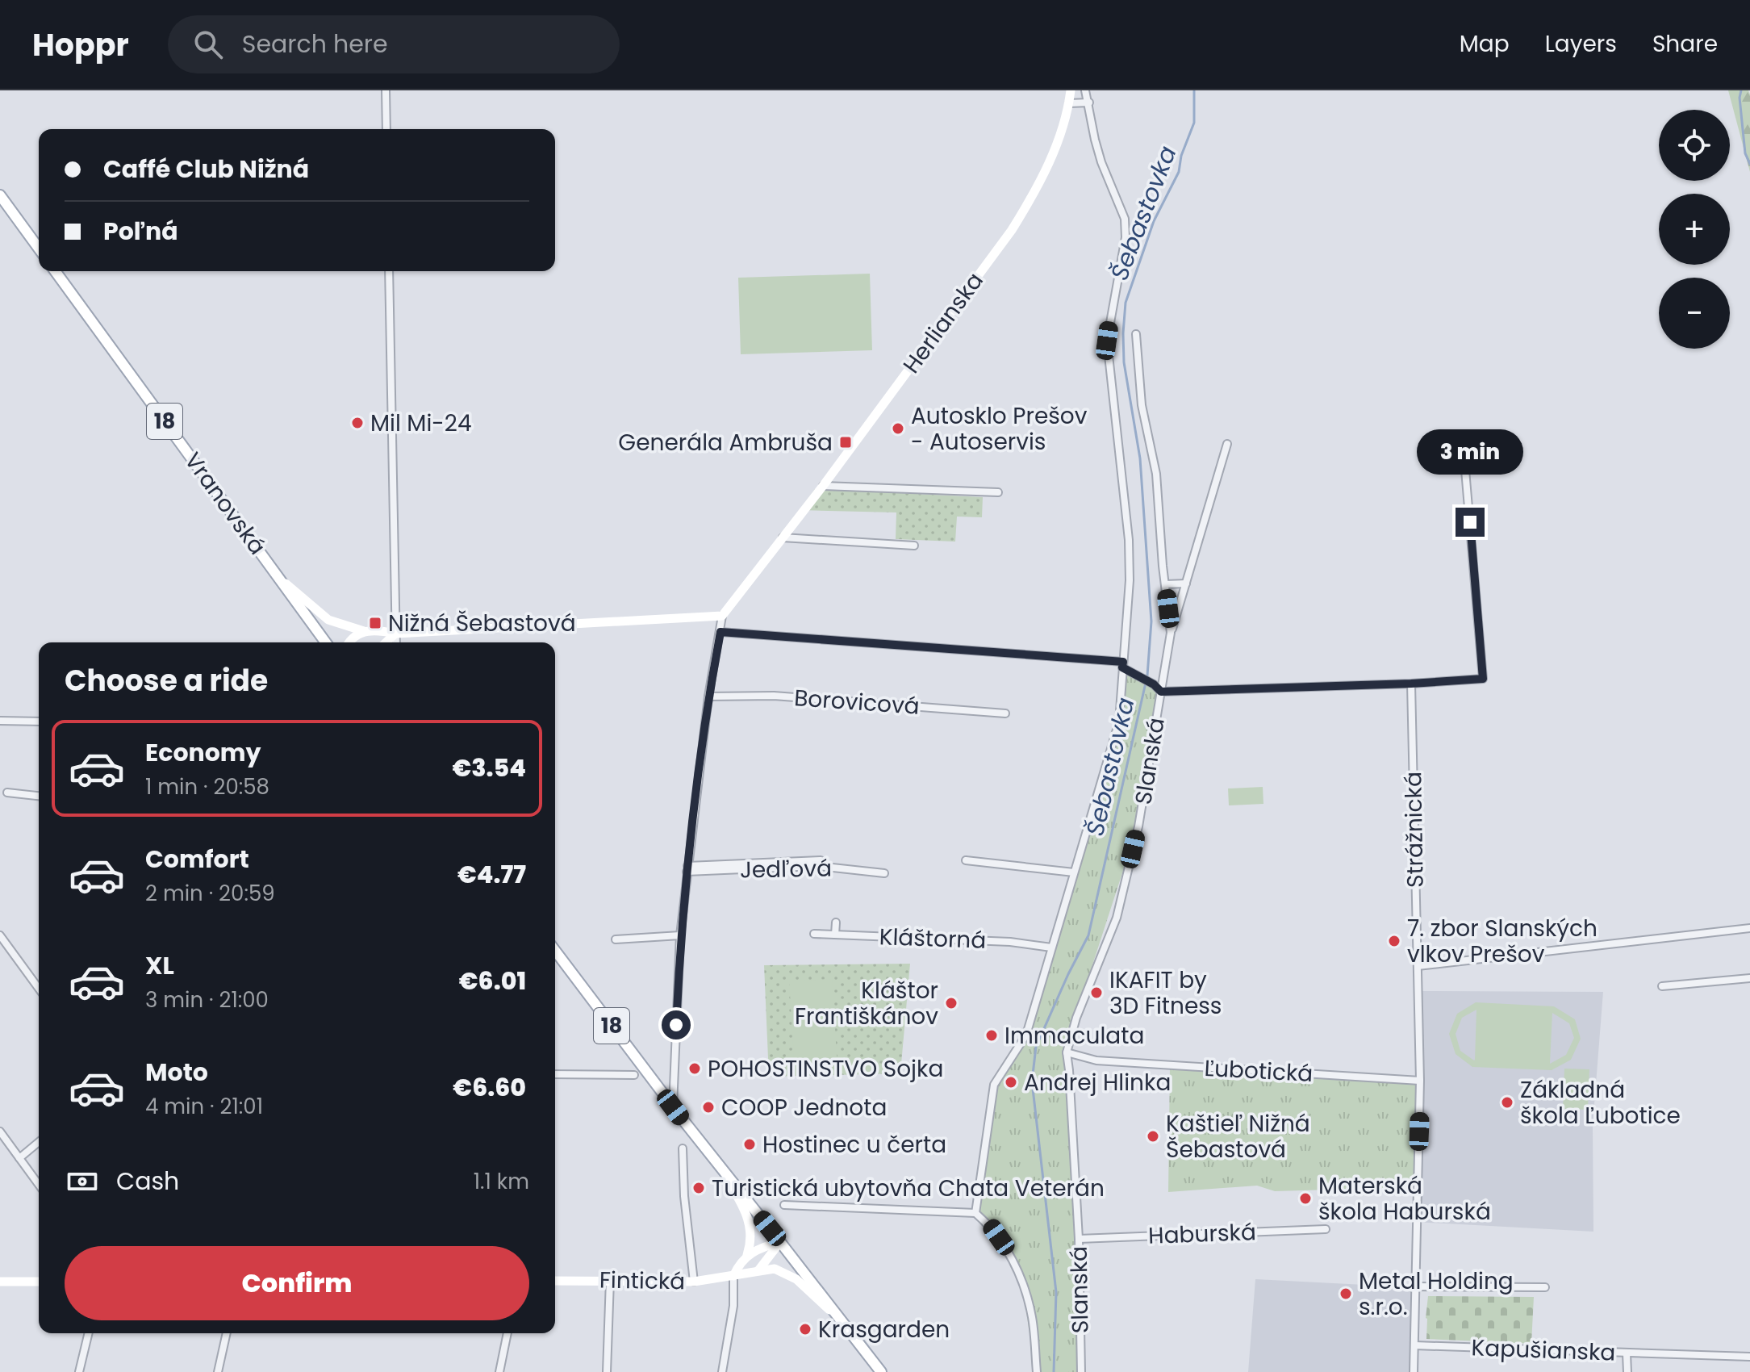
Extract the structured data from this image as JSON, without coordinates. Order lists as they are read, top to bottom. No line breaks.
{"streets":{"main road":["18","Vranovská"],"street":["Herlianska","Borovicová","Slanská","Strážnická","Jedľová","Kláštorná","Ľubotická","Haburská","Fintická","Kapušianska"]},"crossings":[["18","Fintická"],["Slanská","Kláštorná"],["Slanská","Ľubotická"],["Slanská","Haburská"],["Strážnická","Ľubotická"],["Strážnická","Kapušianska"]],"water":["Šebastovka"],"places":{"other":["Mil Mi-24","Autosklo Prešov - Autoservis","7. zbor Slanských vlkov Prešov","IKAFIT by 3D Fitness","Kláštor Františkánov","Immaculata","POHOSTINSTVO Sojka","Andrej Hlinka","Základná škola Ľubotice","COOP Jednota","Kaštieľ Nižná Šebastová","Hostinec u čerta","Turistická ubytovňa Chata Veterán","Materská škola Haburská","Metal Holding s.r.o.","Krasgarden"],"transit":["Generála Ambruša","Nižná Šebastová"]},"page":{"header":"Hoppr","search":"Search here","nav":["Map","Layers","Share"],"map_buttons":["+","−"],"banner":["Caffé Club Nižná","Poľná"],"bubble":"3 min","heading":"Choose a ride","list":[{"name":"Economy","note":"1 min · 20:58","value":"€3.54"},{"name":"Comfort","note":"2 min · 20:59","value":"€4.77"},{"name":"XL","note":"3 min · 21:00","value":"€6.01"},{"name":"Moto","note":"4 min · 21:01","value":"€6.60"}],"pay":["Cash","1.1 km"],"buttons":"Confirm"}}
